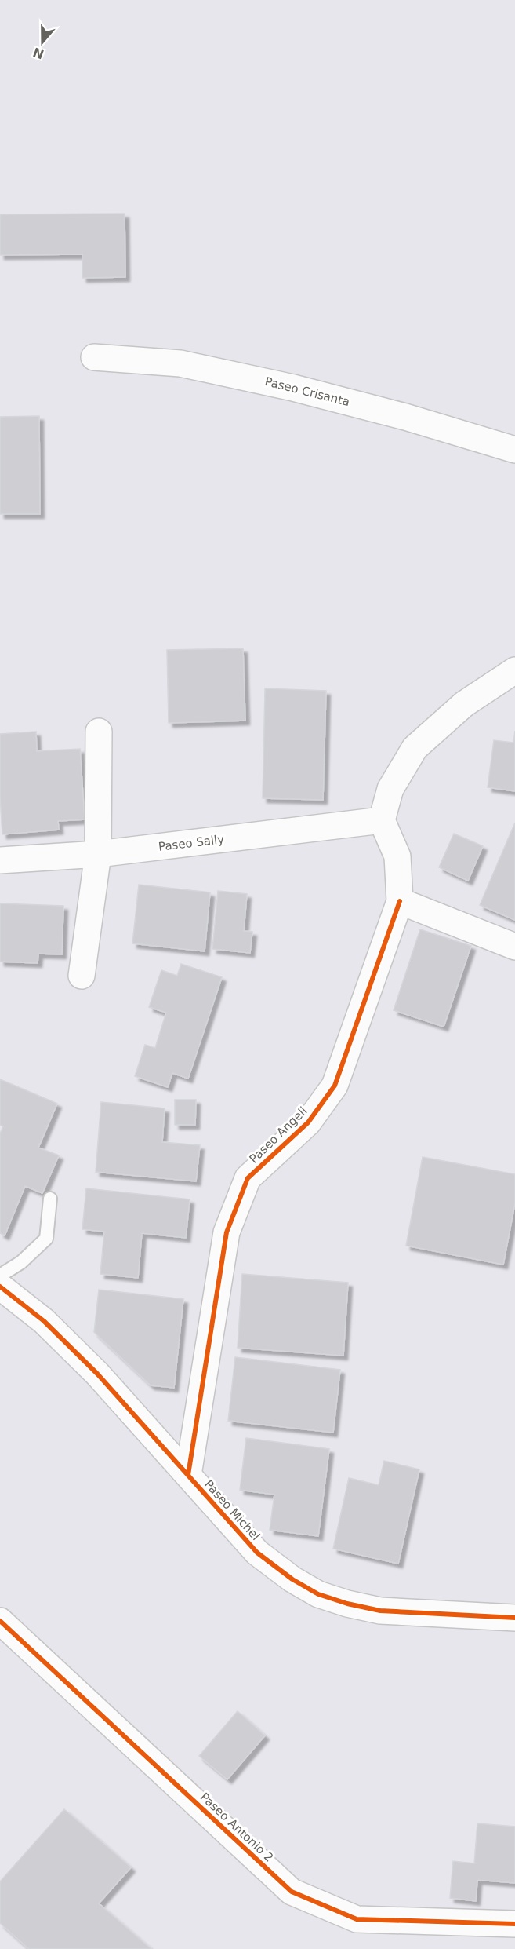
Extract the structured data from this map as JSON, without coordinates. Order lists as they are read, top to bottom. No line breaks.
{"streets":{"street":["Paseo Crisanta","Paseo Sally","Paseo Angeli","Paseo Michel","Paseo Antonio 2"]},"crossings":[["Paseo Angeli","Paseo Michel"]],"north":"bottom"}
